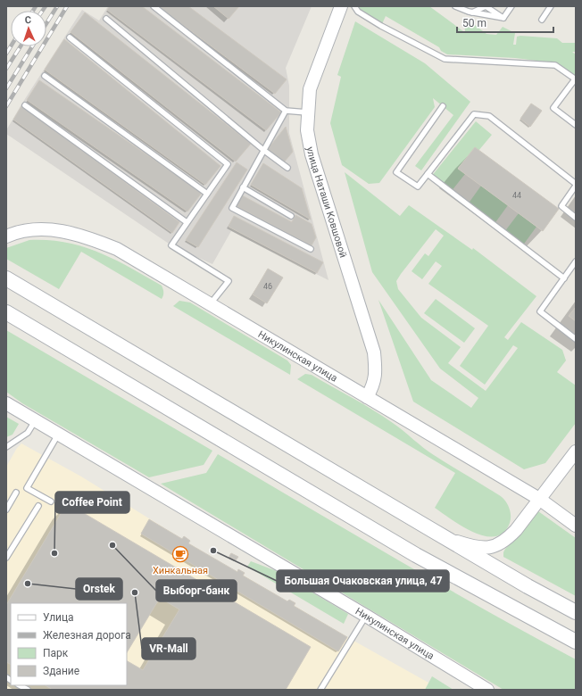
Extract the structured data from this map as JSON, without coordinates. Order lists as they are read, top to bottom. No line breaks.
{"streets":{"street":["улица Наташи Ковшовой","Никулинская улица"]},"crossings":[["улица Наташи Ковшовой","Никулинская улица"]],"places":{"other":["Выборг-банк","Большая Очаковская улица, 47","Coffee Point","Orstek","VR-Mall"],"cafe":["Хинкальная"]},"house_numbers":["44","46"],"legend":["Улица","Железная дорога","Парк","Здание"],"scale_bar":"50 m","north":"top"}
